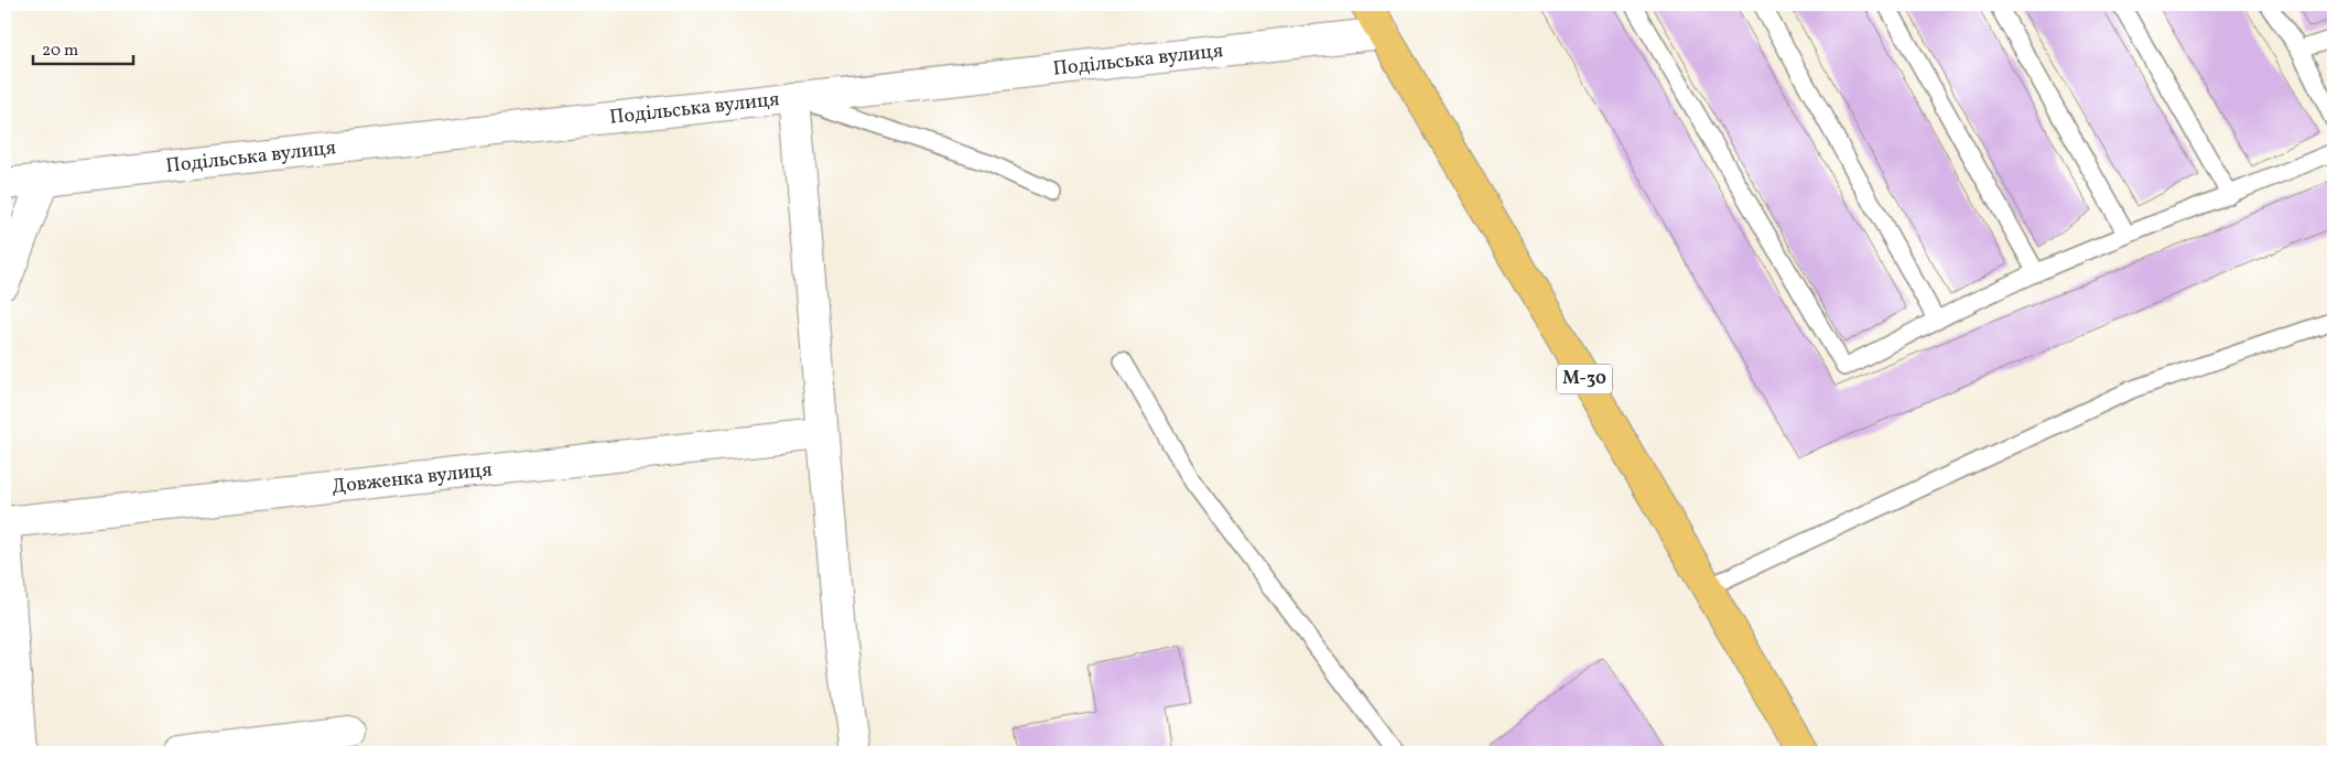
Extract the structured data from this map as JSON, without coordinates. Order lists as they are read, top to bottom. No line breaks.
{"streets":{"highway":["М-30"],"street":["Подільська вулиця","Довженка вулиця"]},"crossings":[["Подільська вулиця","М-30"]],"scale_bar":"20 m"}
